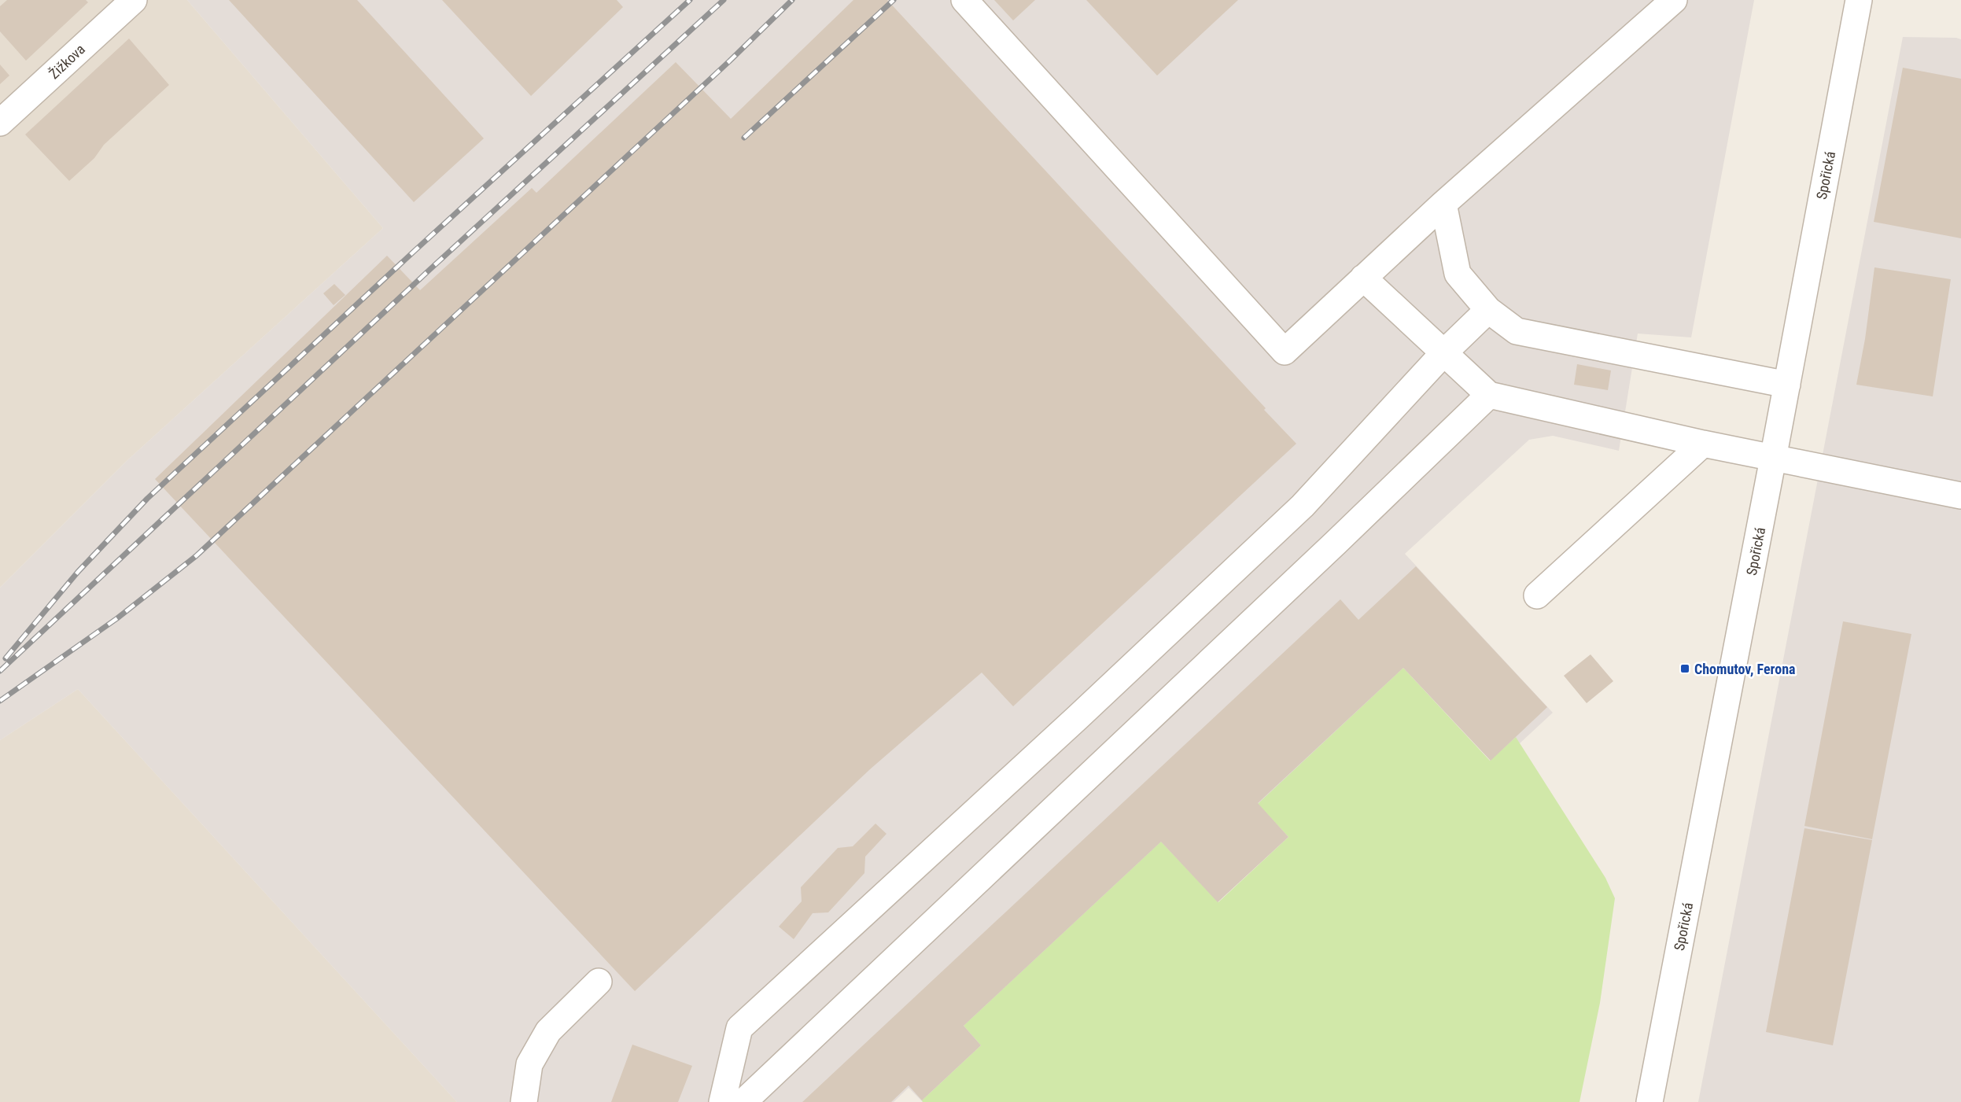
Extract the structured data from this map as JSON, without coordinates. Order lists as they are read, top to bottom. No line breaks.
{"streets":{"street":["Žižkova","Spořická"]},"places":{"transit":["Chomutov, Ferona"]}}
